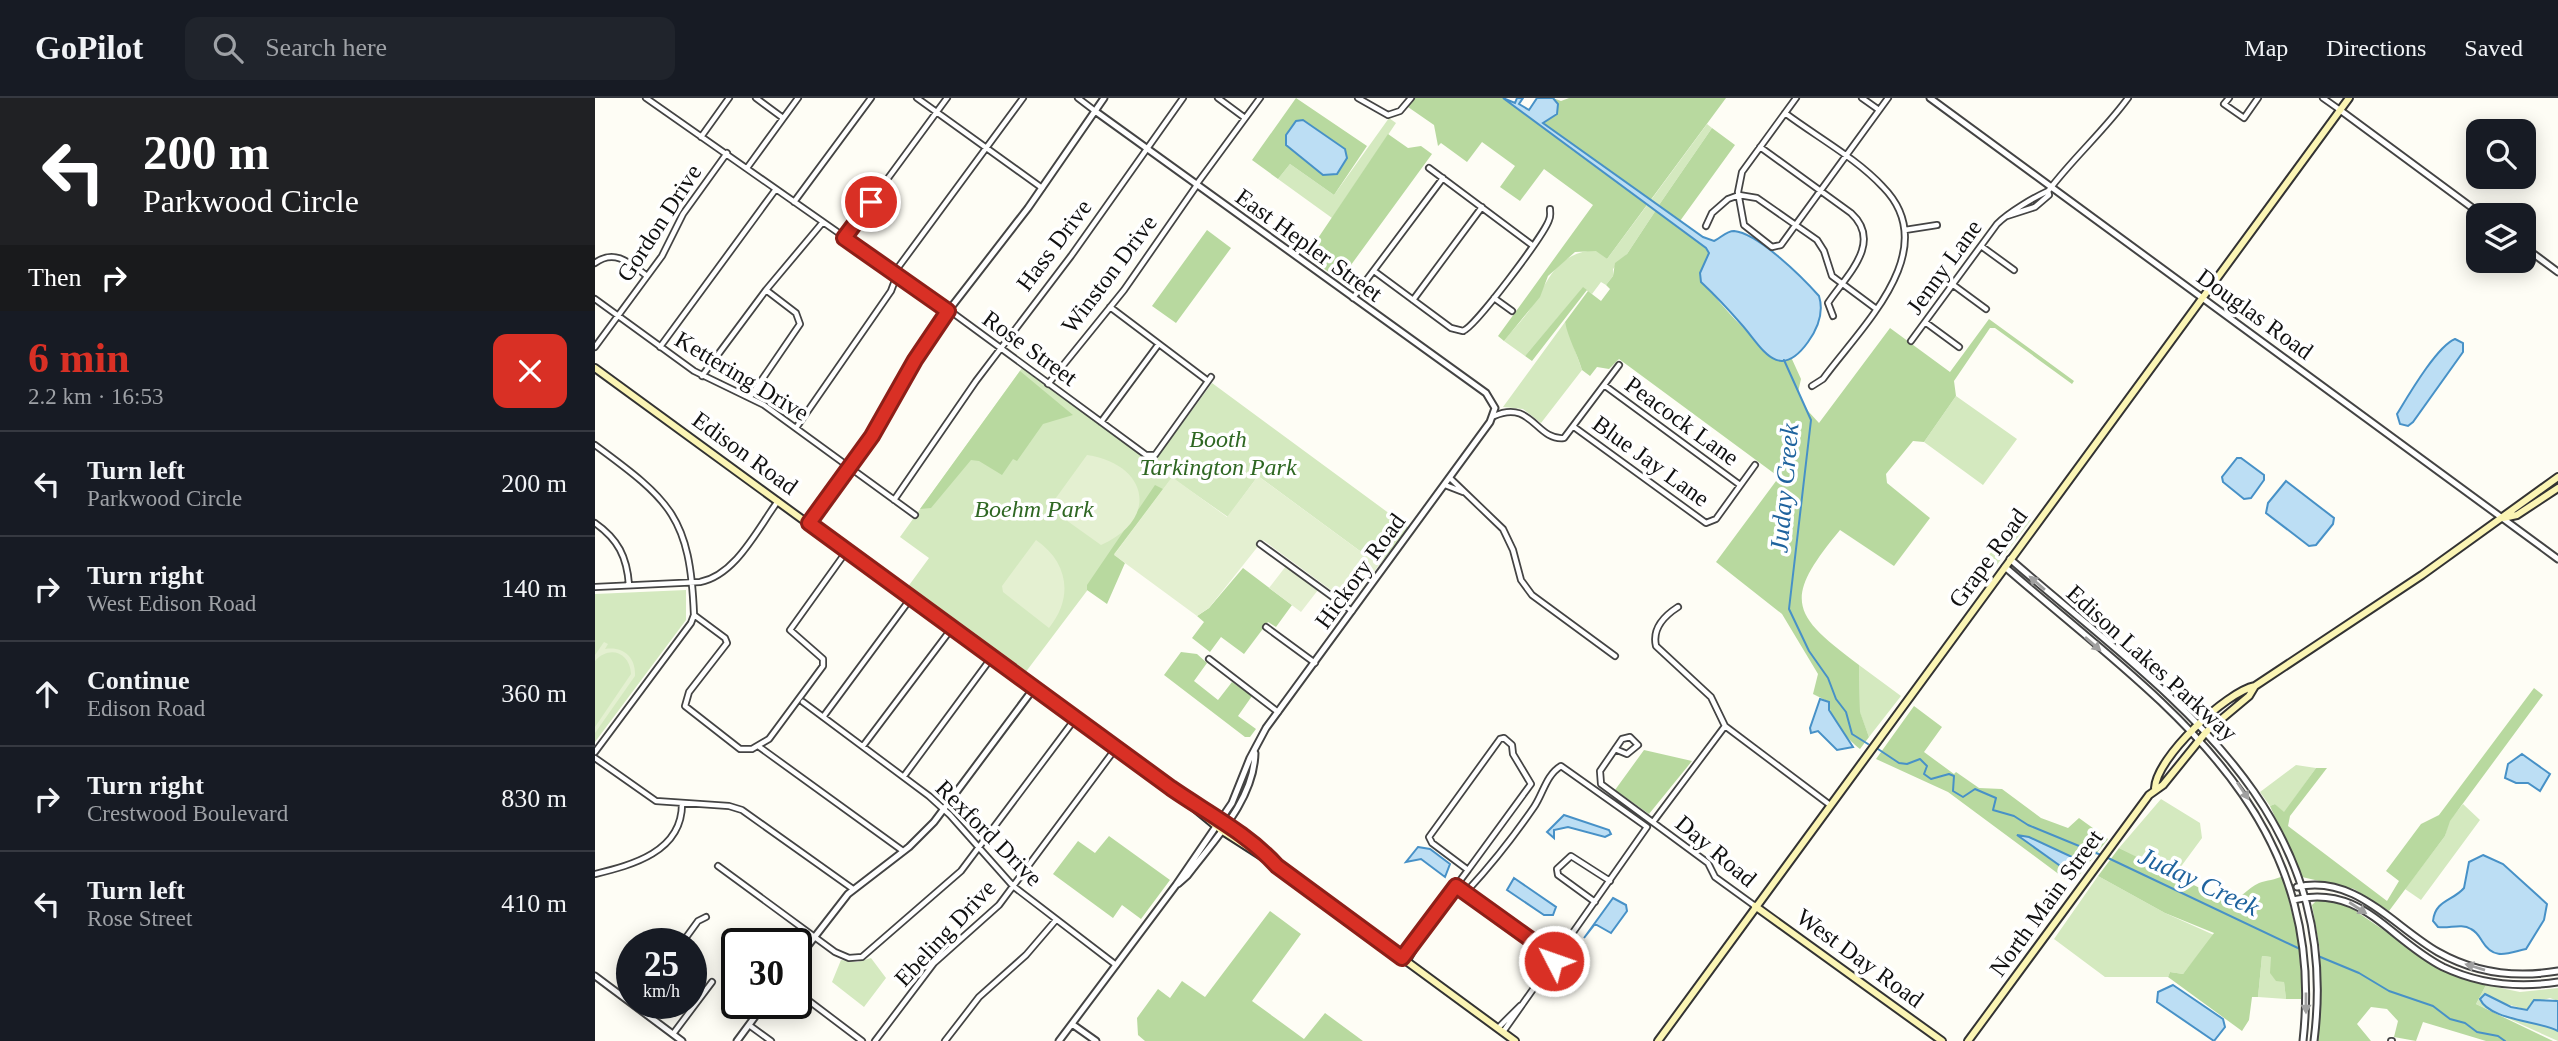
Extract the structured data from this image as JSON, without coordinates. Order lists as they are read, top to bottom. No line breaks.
{"streets":{"main road":["Edison Road","Grape Road","North Main Street","West Day Road"],"street":["Gordon Drive","Hass Drive","East Hepler Street","Jenny Lane","Winston Drive","Douglas Road","Rose Street","Kettering Drive","Peacock Lane","Blue Jay Lane","Hickory Road","Edison Lakes Parkway","Rexford Drive","Day Road","Ebeling Drive"]},"crossings":[["Gordon Drive","Rose Street"],["Gordon Drive","Kettering Drive"],["Hass Drive","East Hepler Street"],["Hass Drive","Rose Street"],["Hass Drive","Kettering Drive"],["East Hepler Street","Winston Drive"],["East Hepler Street","Hickory Road"],["Jenny Lane","Douglas Road"],["Winston Drive","Rose Street"],["Douglas Road","Grape Road"],["Douglas Road","North Main Street"],["Peacock Lane","Blue Jay Lane"],["Edison Road","Hickory Road"],["Edison Road","Ebeling Drive"],["Grape Road","Edison Lakes Parkway"],["Grape Road","Day Road"],["Grape Road","West Day Road"],["Hickory Road","Rexford Drive"],["Edison Lakes Parkway","North Main Street"],["Rexford Drive","Ebeling Drive"],["Day Road","West Day Road"]],"water":["Juday Creek"],"parks":["Booth Tarkington Park","Boehm Park"],"page":{"header":"GoPilot","search":"Search here","nav":["Map","Directions","Saved"],"turn":["200 m","Parkwood Circle"],"then":"Then","heading":["6 min","2.2 km · 16:53"],"list":[{"name":"Turn left","note":"Parkwood Circle","value":"200 m"},{"name":"Turn right","note":"West Edison Road","value":"140 m"},{"name":"Continue","note":"Edison Road","value":"360 m"},{"name":"Turn right","note":"Crestwood Boulevard","value":"830 m"},{"name":"Turn left","note":"Rose Street","value":"410 m"}],"speed":"25 km/h","limit":"30"}}
